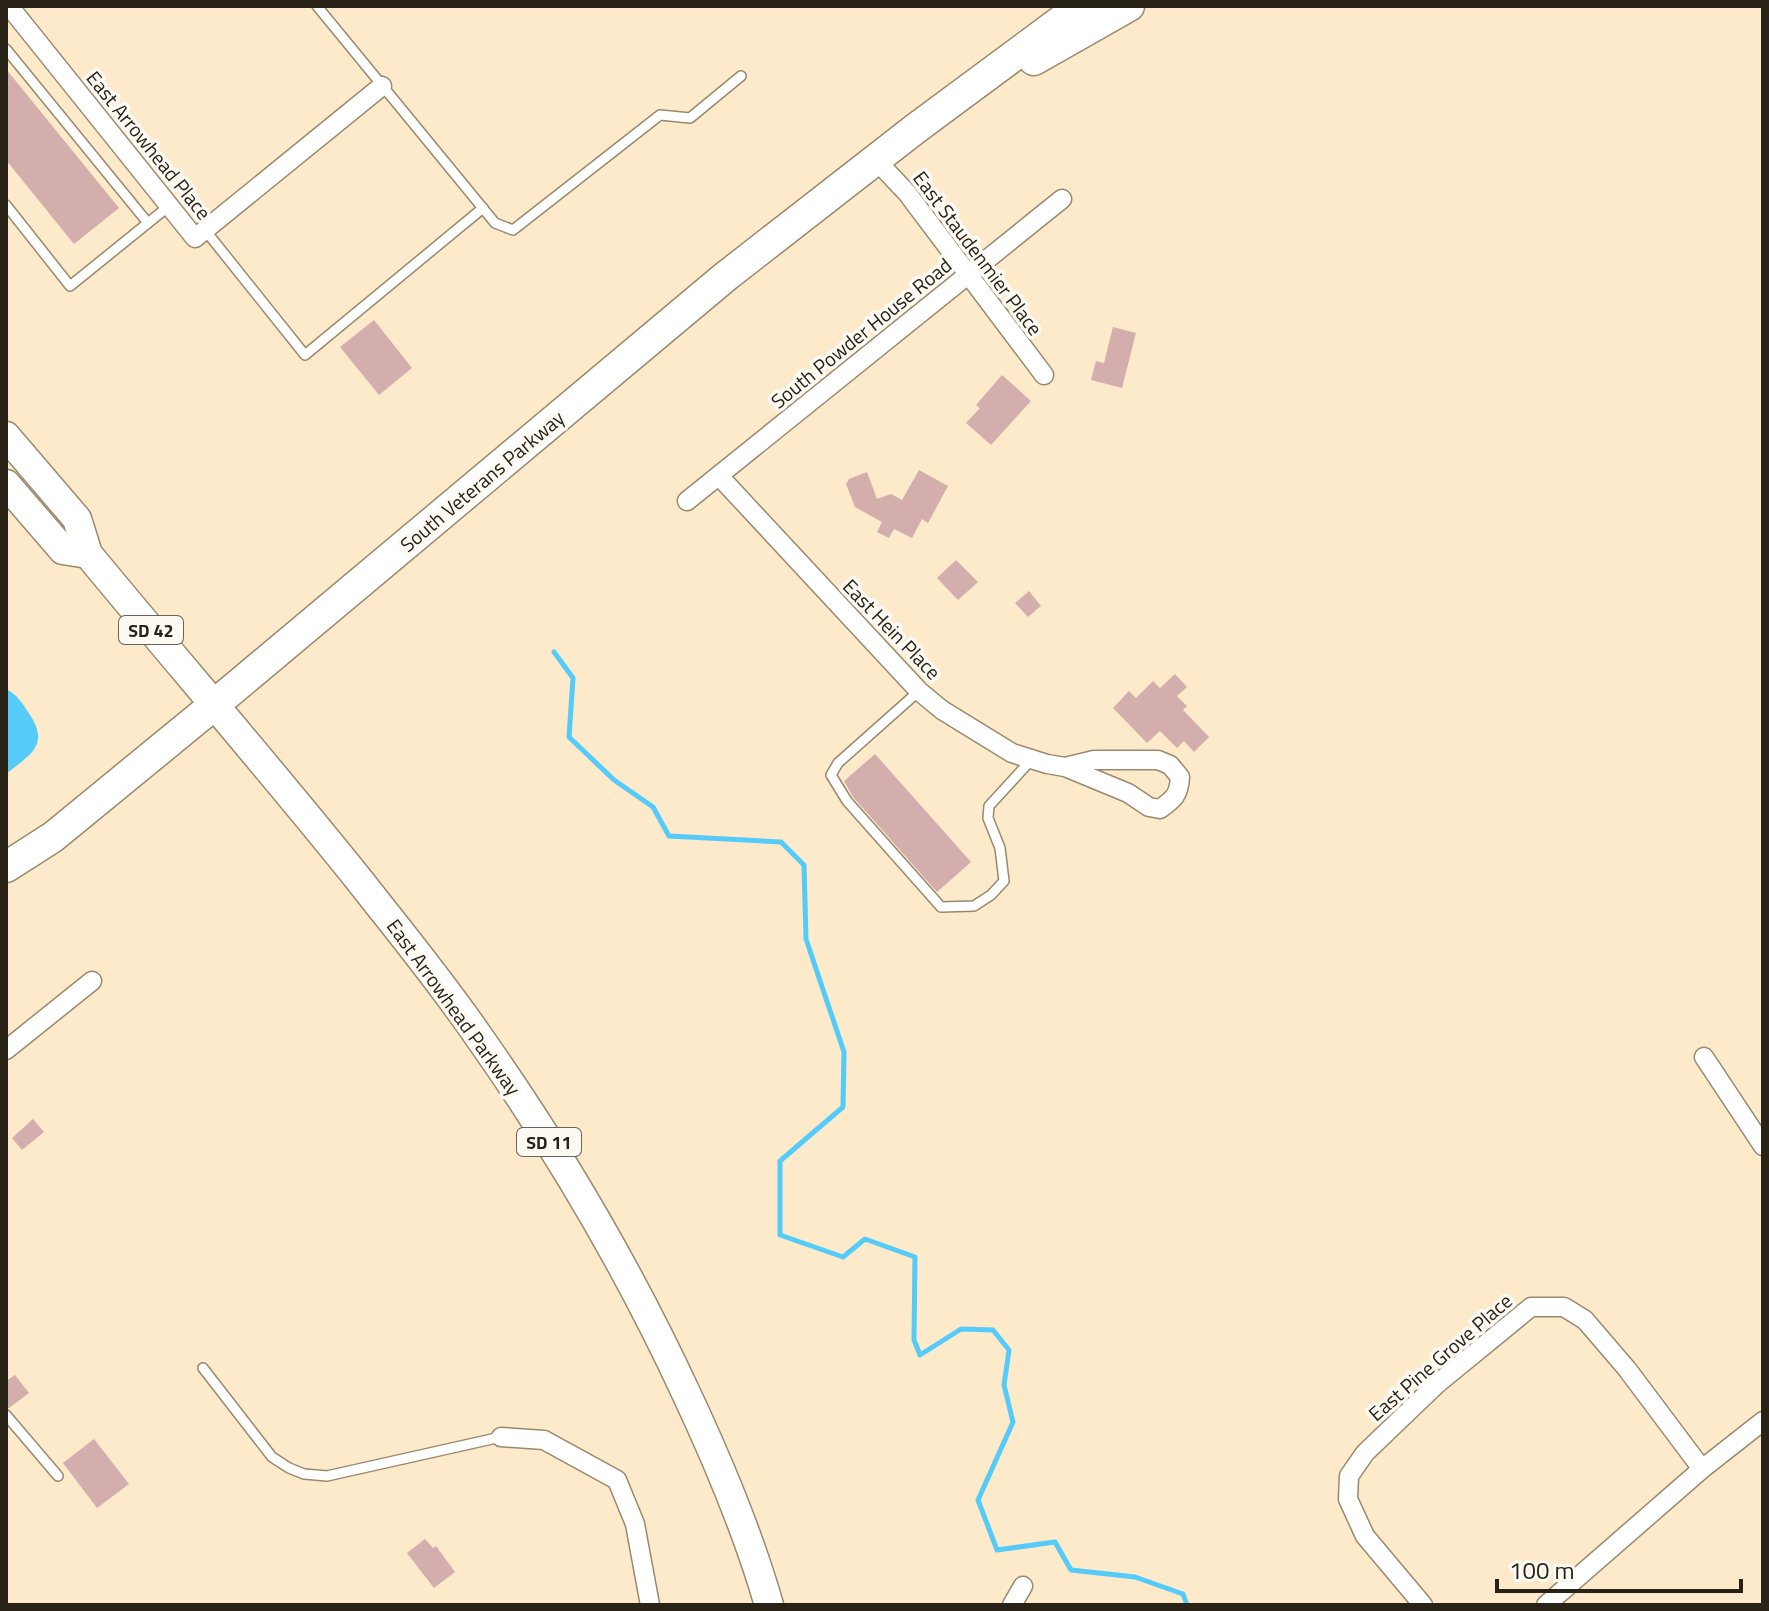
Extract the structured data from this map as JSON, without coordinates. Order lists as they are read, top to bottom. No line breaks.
{"streets":{"highway":["South Veterans Parkway"],"main road":["SD 42","East Arrowhead Parkway","SD 11"],"street":["East Arrowhead Place","East Staudenmier Place","South Powder House Road","East Hein Place","East Pine Grove Place"]},"crossings":[["East Staudenmier Place","South Powder House Road"],["East Staudenmier Place","South Veterans Parkway"],["South Powder House Road","East Hein Place"],["South Veterans Parkway","East Arrowhead Parkway"]],"scale_bar":"100 m"}
